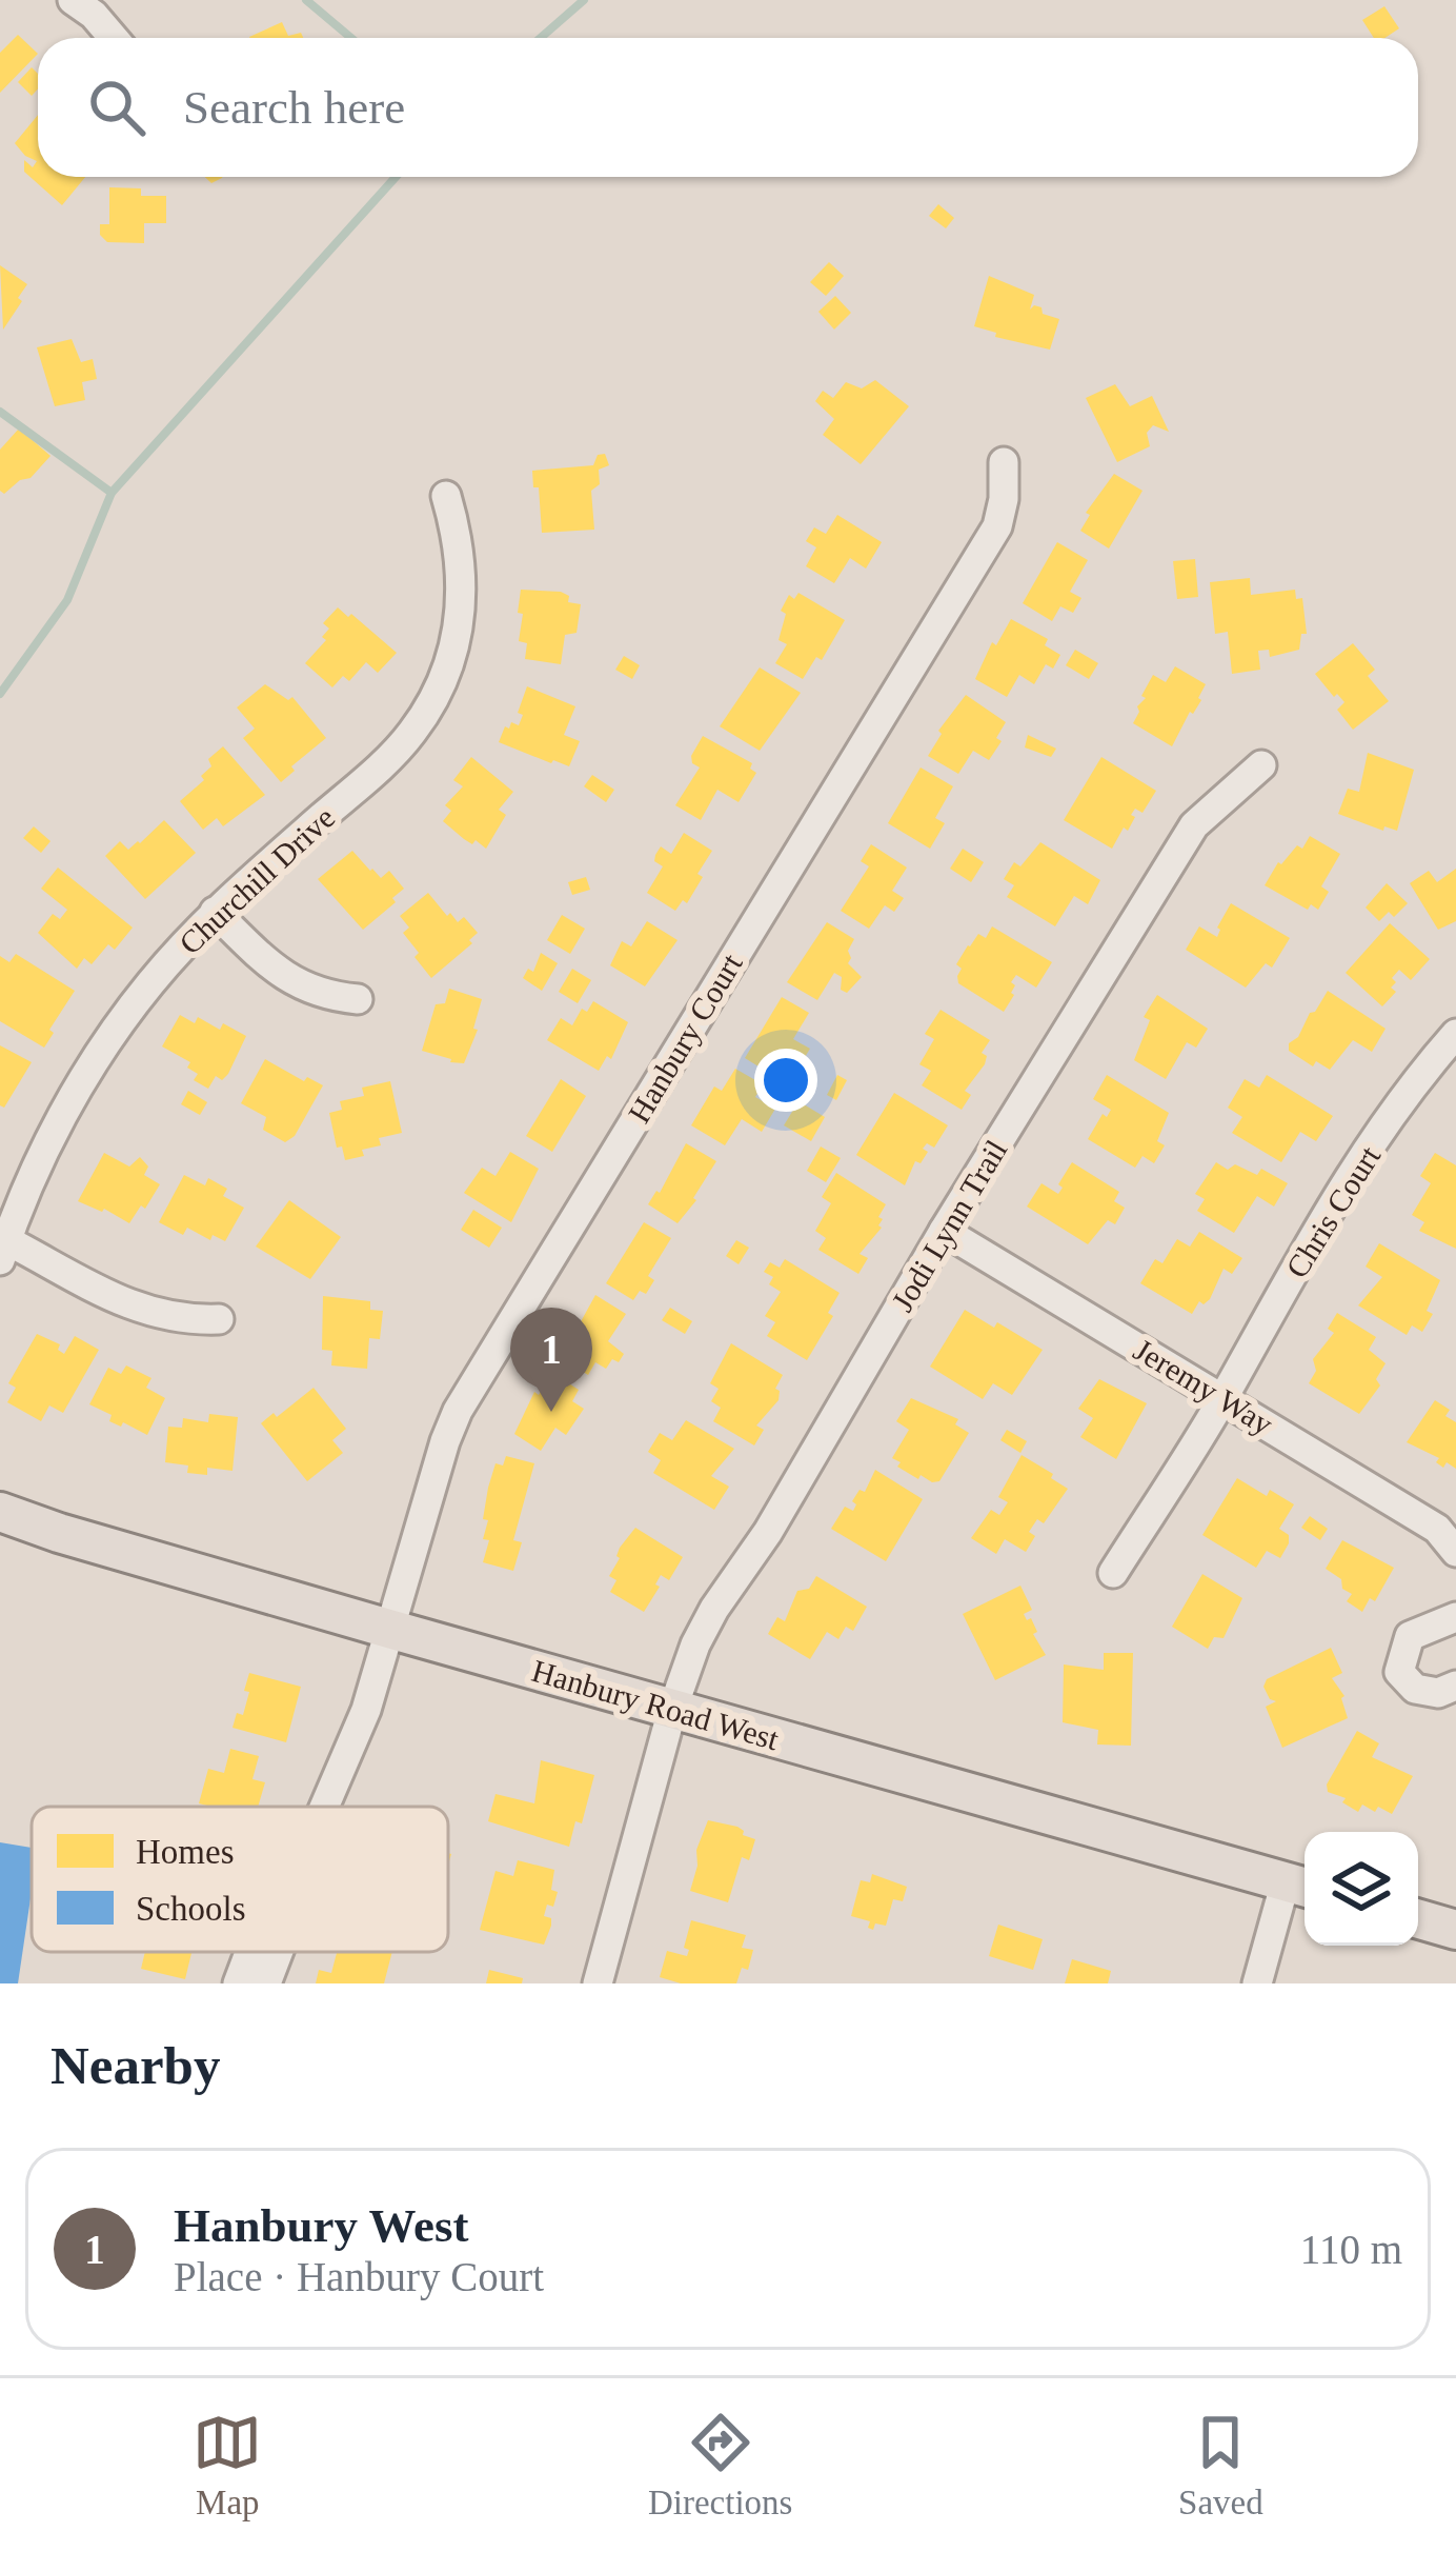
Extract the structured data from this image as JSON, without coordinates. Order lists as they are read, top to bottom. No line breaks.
{"streets":{"main road":["Hanbury Road West"],"street":["Churchill Drive","Hanbury Court","Chris Court","Jodi Lynn Trail","Jeremy Way"]},"crossings":[["Hanbury Court","Hanbury Road West"],["Chris Court","Jeremy Way"],["Jodi Lynn Trail","Jeremy Way"],["Jodi Lynn Trail","Hanbury Road West"]],"legend":["Homes","Schools"],"page":{"search":"Search here","pins":"1","heading":"Nearby","list":[{"mark":"1","name":"Hanbury West","note":"Place · Hanbury Court","value":"110 m"}],"nav":["Map","Directions","Saved"]}}
